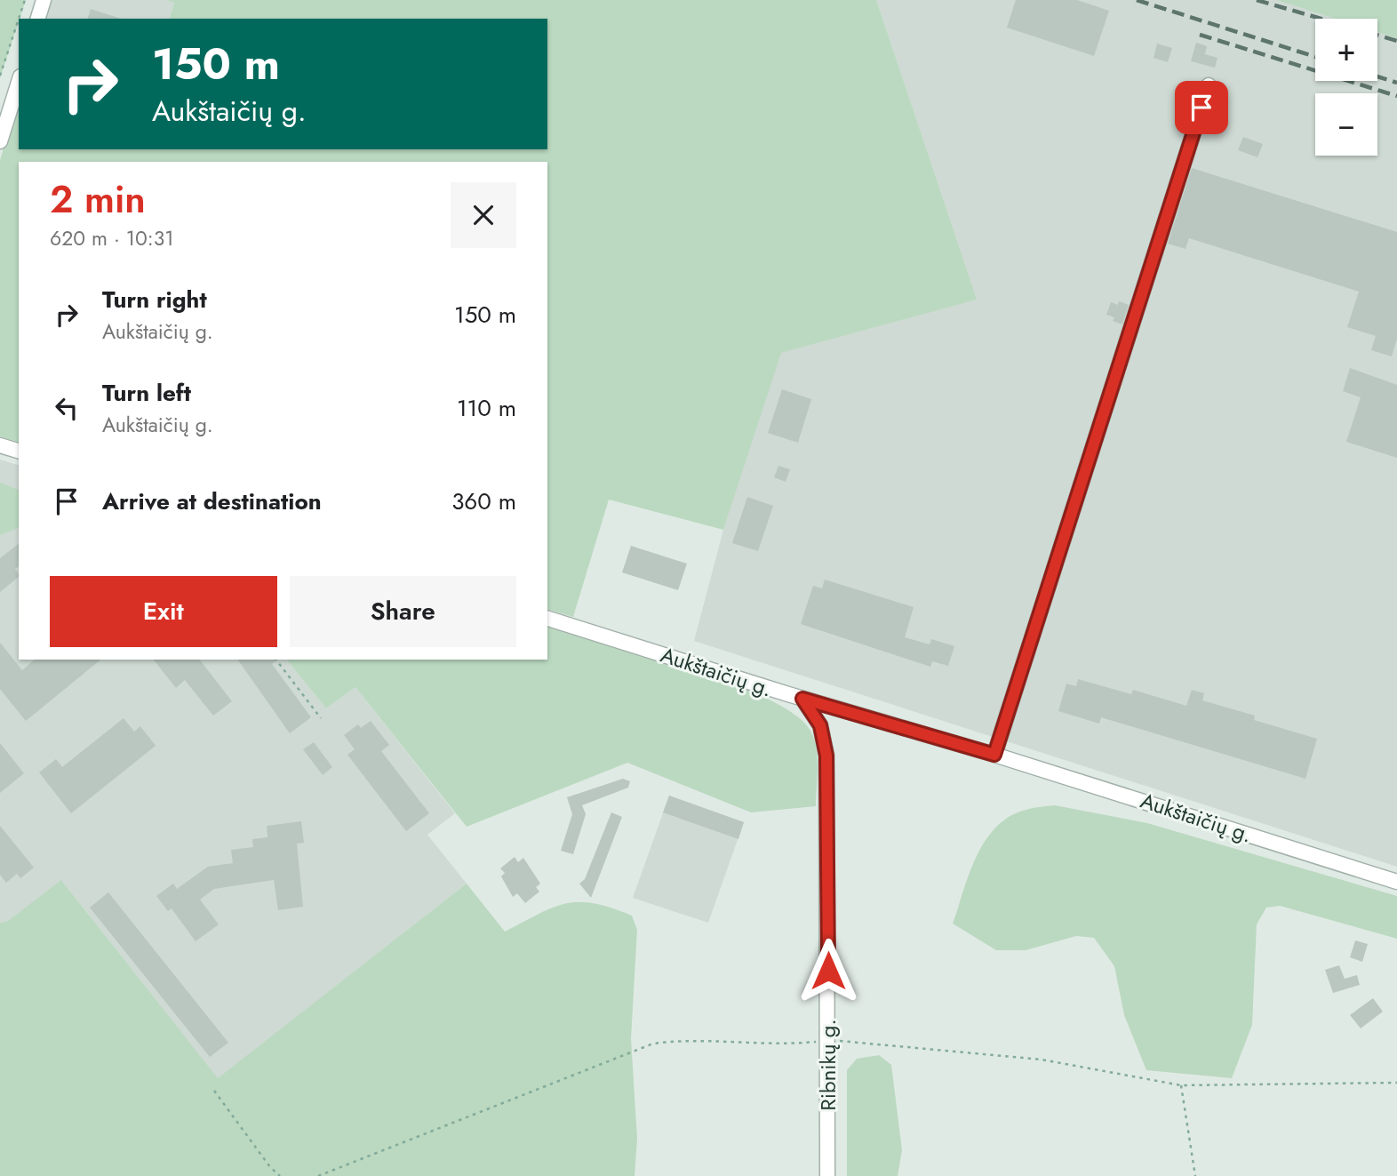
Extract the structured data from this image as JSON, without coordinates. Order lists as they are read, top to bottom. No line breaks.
{"streets":{"street":["Aukštaičių g.","Ribnikų g."]},"crossings":[["Aukštaičių g.","Ribnikų g."]],"page":{"map_buttons":["+","−"],"turn":["150 m","Aukštaičių g."],"heading":["2 min","620 m · 10:31"],"list":[{"name":"Turn right","note":"Aukštaičių g.","value":"150 m"},{"name":"Turn left","note":"Aukštaičių g.","value":"110 m"},{"name":"Arrive at destination","value":"360 m"}],"buttons":["Exit","Share"]}}
